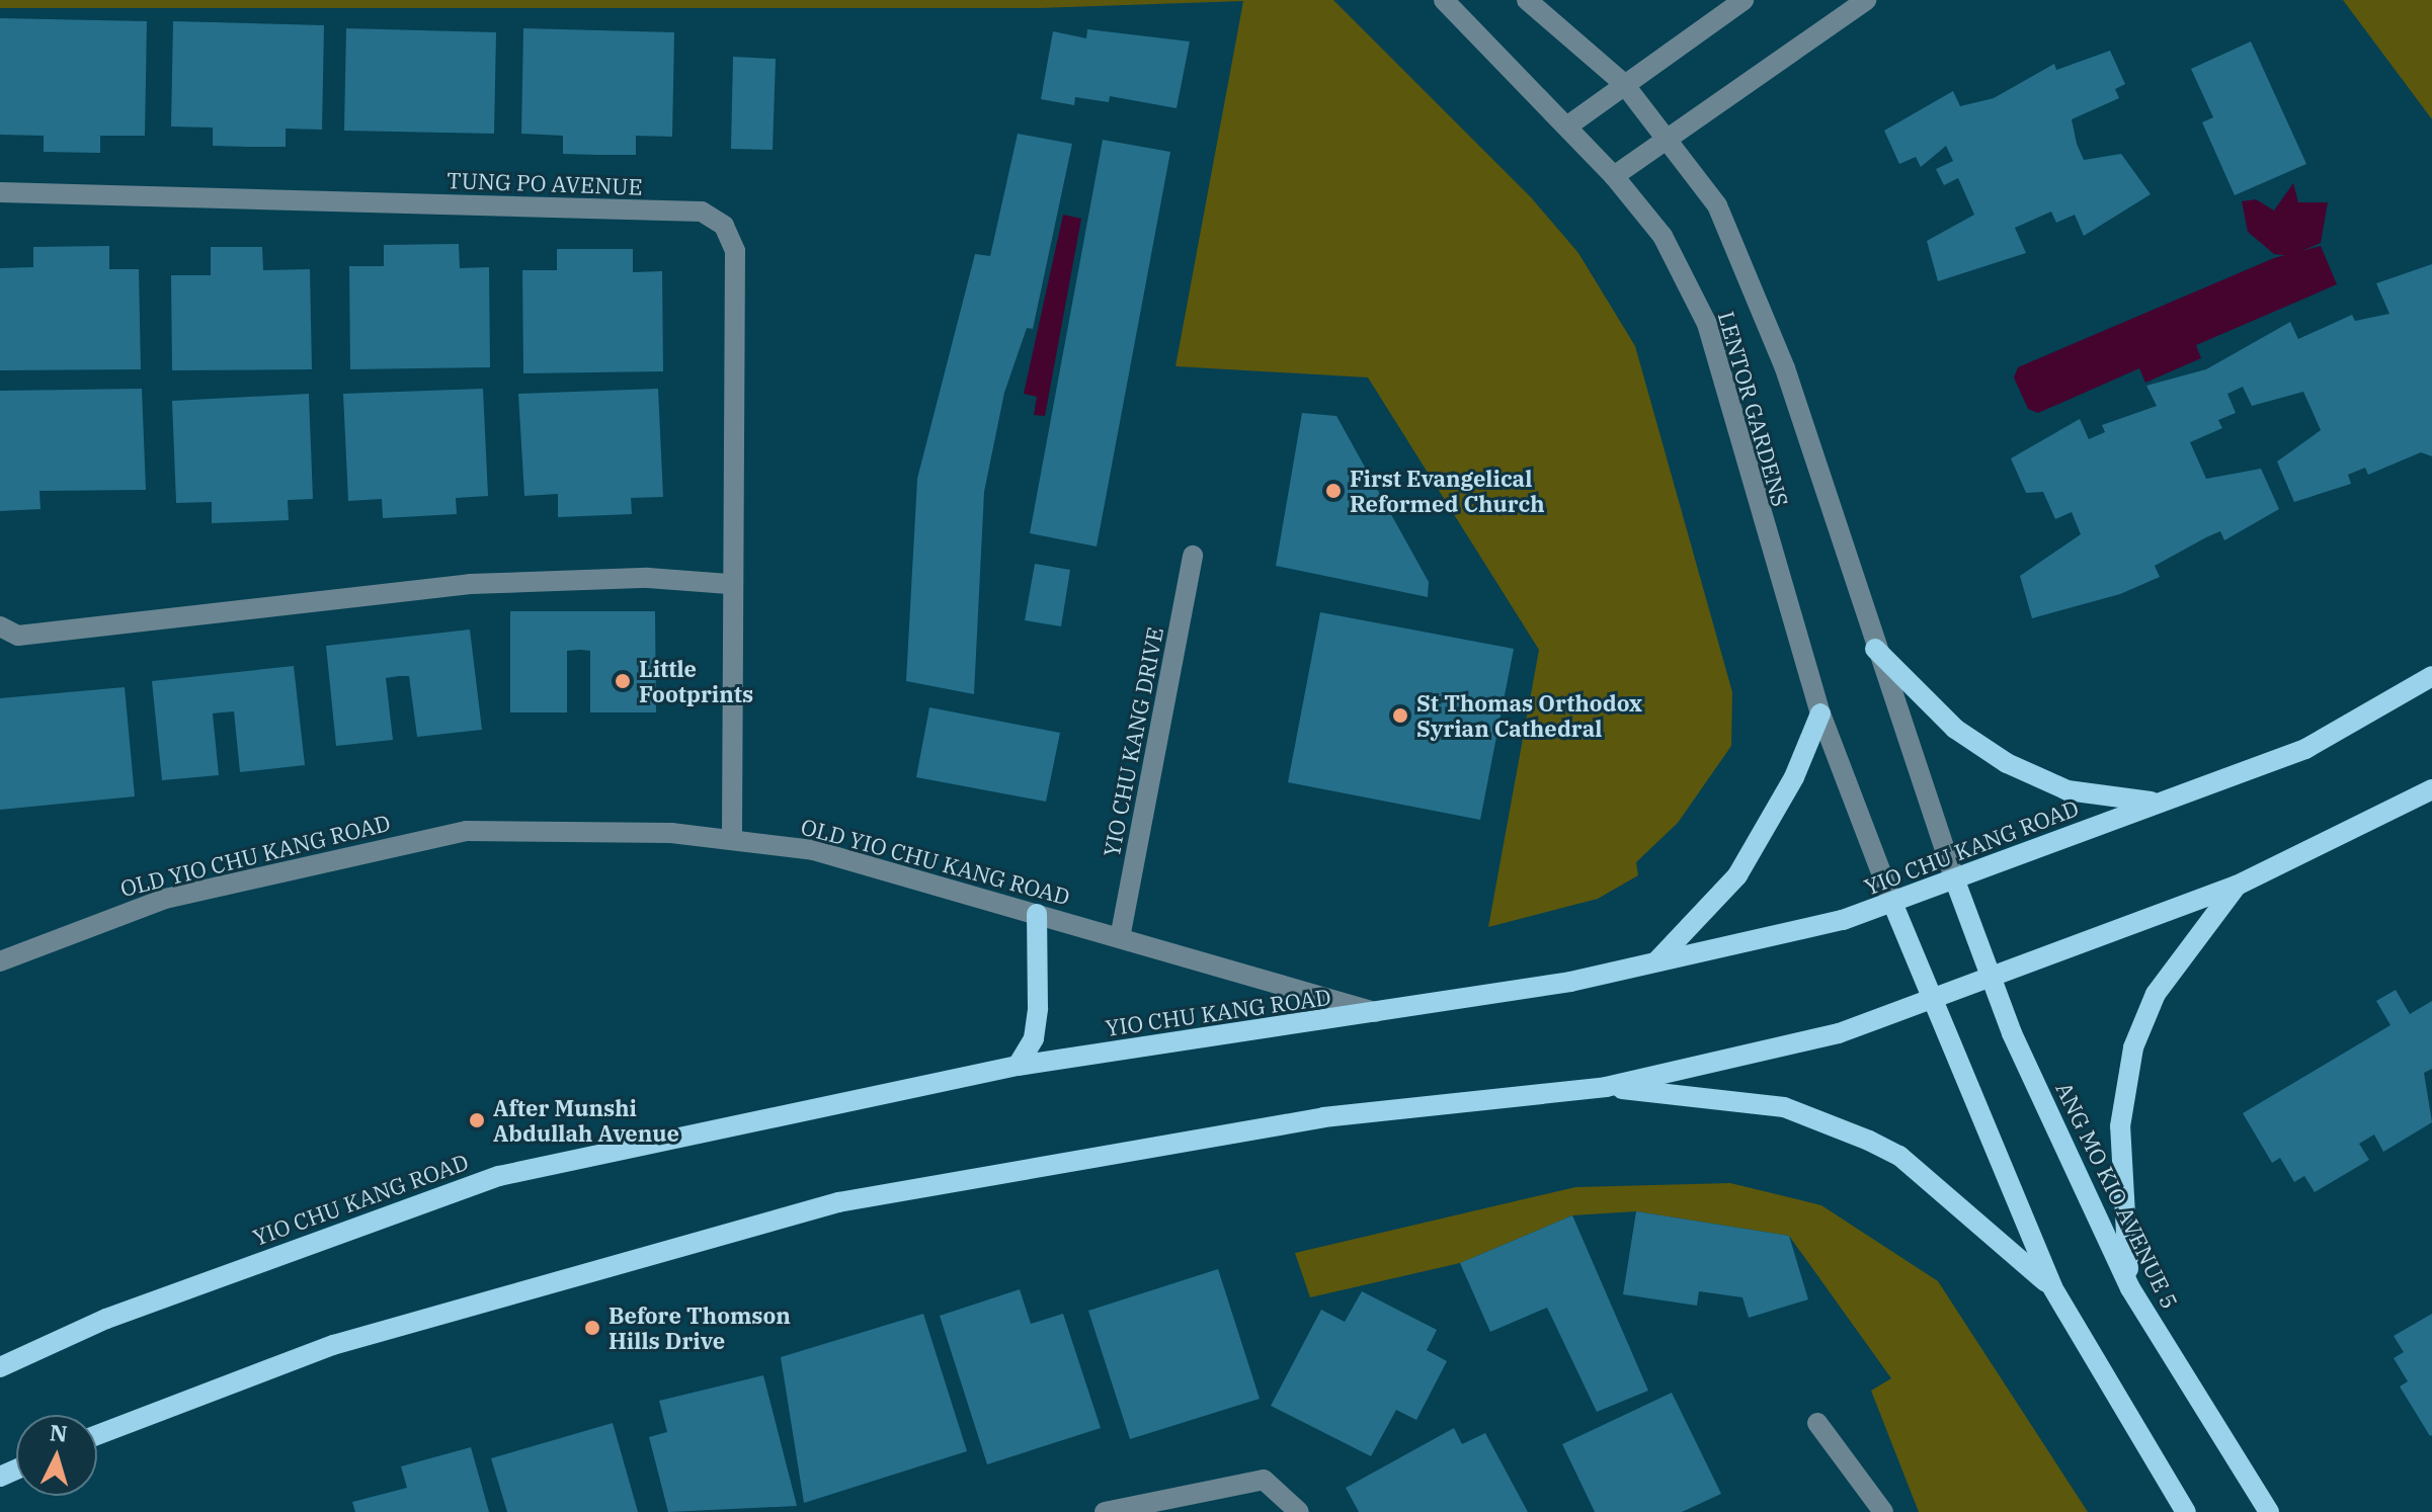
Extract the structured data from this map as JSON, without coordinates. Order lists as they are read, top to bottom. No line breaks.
{"streets":{"main road":["YIO CHU KANG ROAD","ANG MO KIO AVENUE 5"],"street":["TUNG PO AVENUE","LENTOR GARDENS","YIO CHU KANG DRIVE","OLD YIO CHU KANG ROAD"]},"crossings":[["TUNG PO AVENUE","OLD YIO CHU KANG ROAD"],["LENTOR GARDENS","YIO CHU KANG ROAD"],["LENTOR GARDENS","ANG MO KIO AVENUE 5"],["YIO CHU KANG DRIVE","OLD YIO CHU KANG ROAD"],["YIO CHU KANG ROAD","OLD YIO CHU KANG ROAD"],["YIO CHU KANG ROAD","ANG MO KIO AVENUE 5"]],"places":["First Evangelical Reformed Church","Little Footprints","St Thomas Orthodox Syrian Cathedral","After Munshi Abdullah Avenue","Before Thomson Hills Drive"],"north":"top"}
